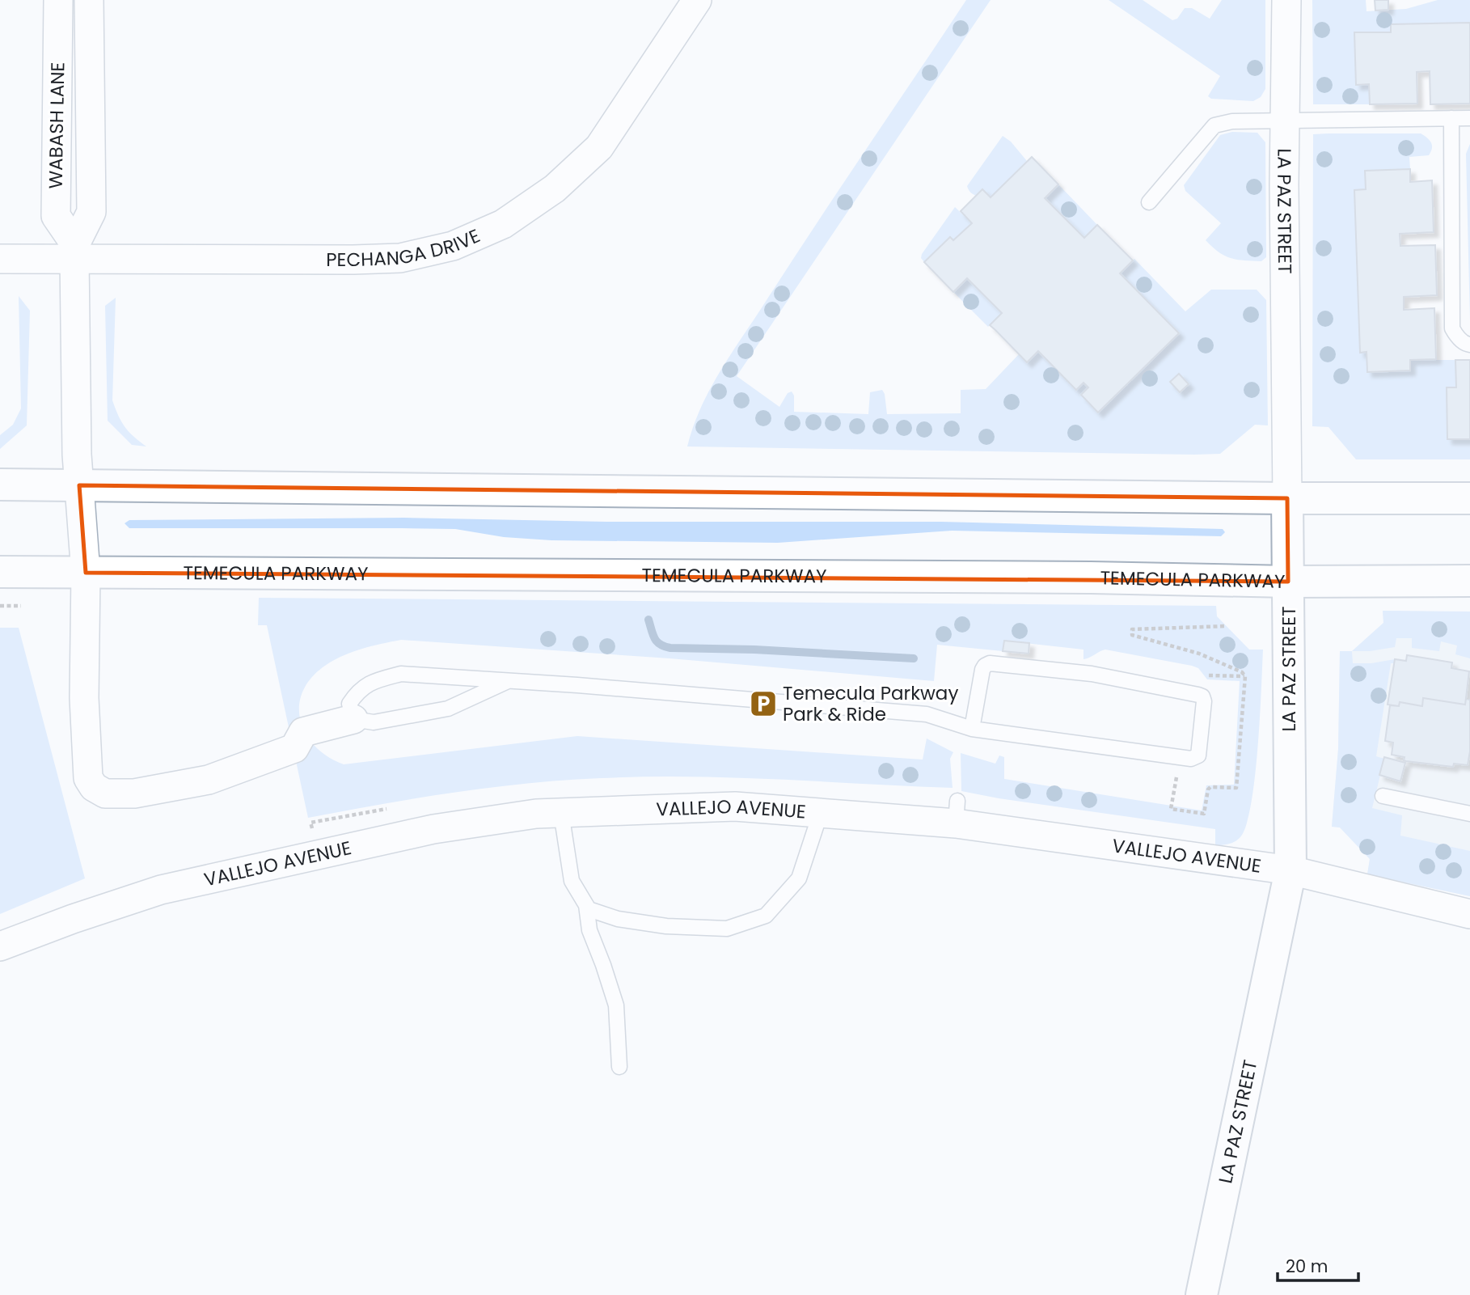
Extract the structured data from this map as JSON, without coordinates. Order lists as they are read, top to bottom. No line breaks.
{"streets":{"main road":["LA PAZ STREET","TEMECULA PARKWAY"],"street":["WABASH LANE","PECHANGA DRIVE","VALLEJO AVENUE"]},"crossings":[["WABASH LANE","PECHANGA DRIVE"],["WABASH LANE","TEMECULA PARKWAY"],["LA PAZ STREET","TEMECULA PARKWAY"],["LA PAZ STREET","VALLEJO AVENUE"]],"places":{"parking":["Temecula Parkway Park & Ride"]},"scale_bar":"20 m"}
